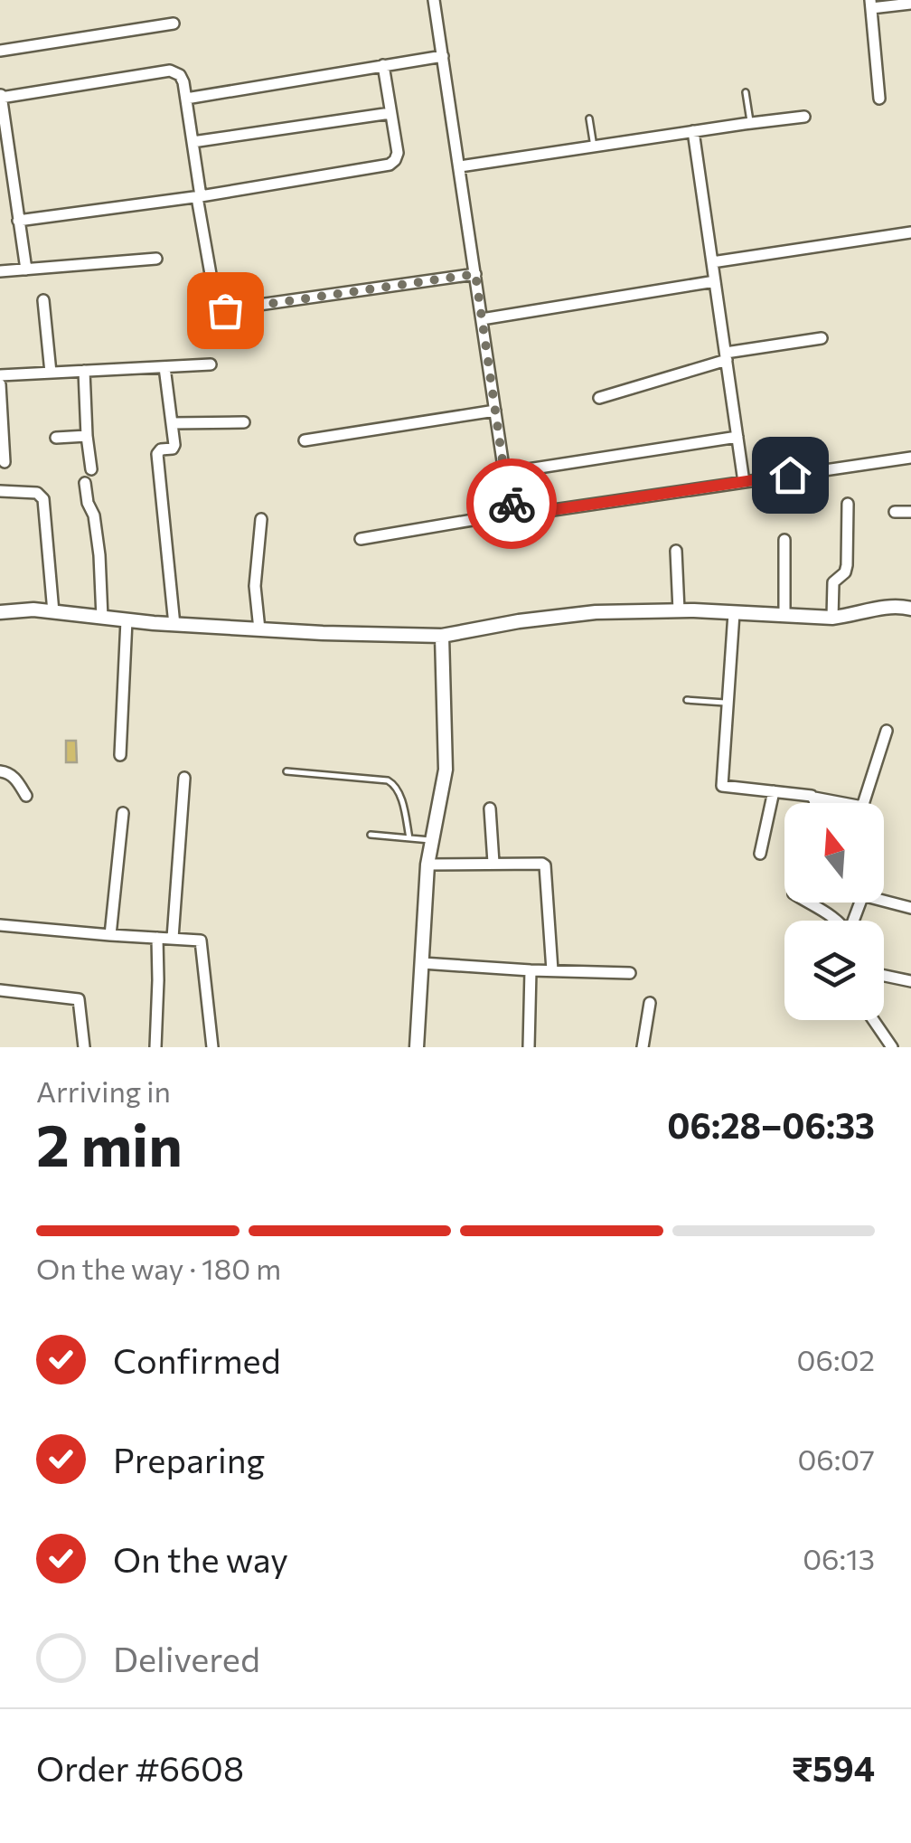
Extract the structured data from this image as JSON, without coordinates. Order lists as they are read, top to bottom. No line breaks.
{"north":"top","page":{"heading":["2 min","Arriving in","06:28–06:33"],"panel":["Order #6608","₹594"],"bar":"On the way · 180 m","list":[["Confirmed","06:02"],["Preparing","06:07"],["On the way","06:13"],"Delivered"]}}
